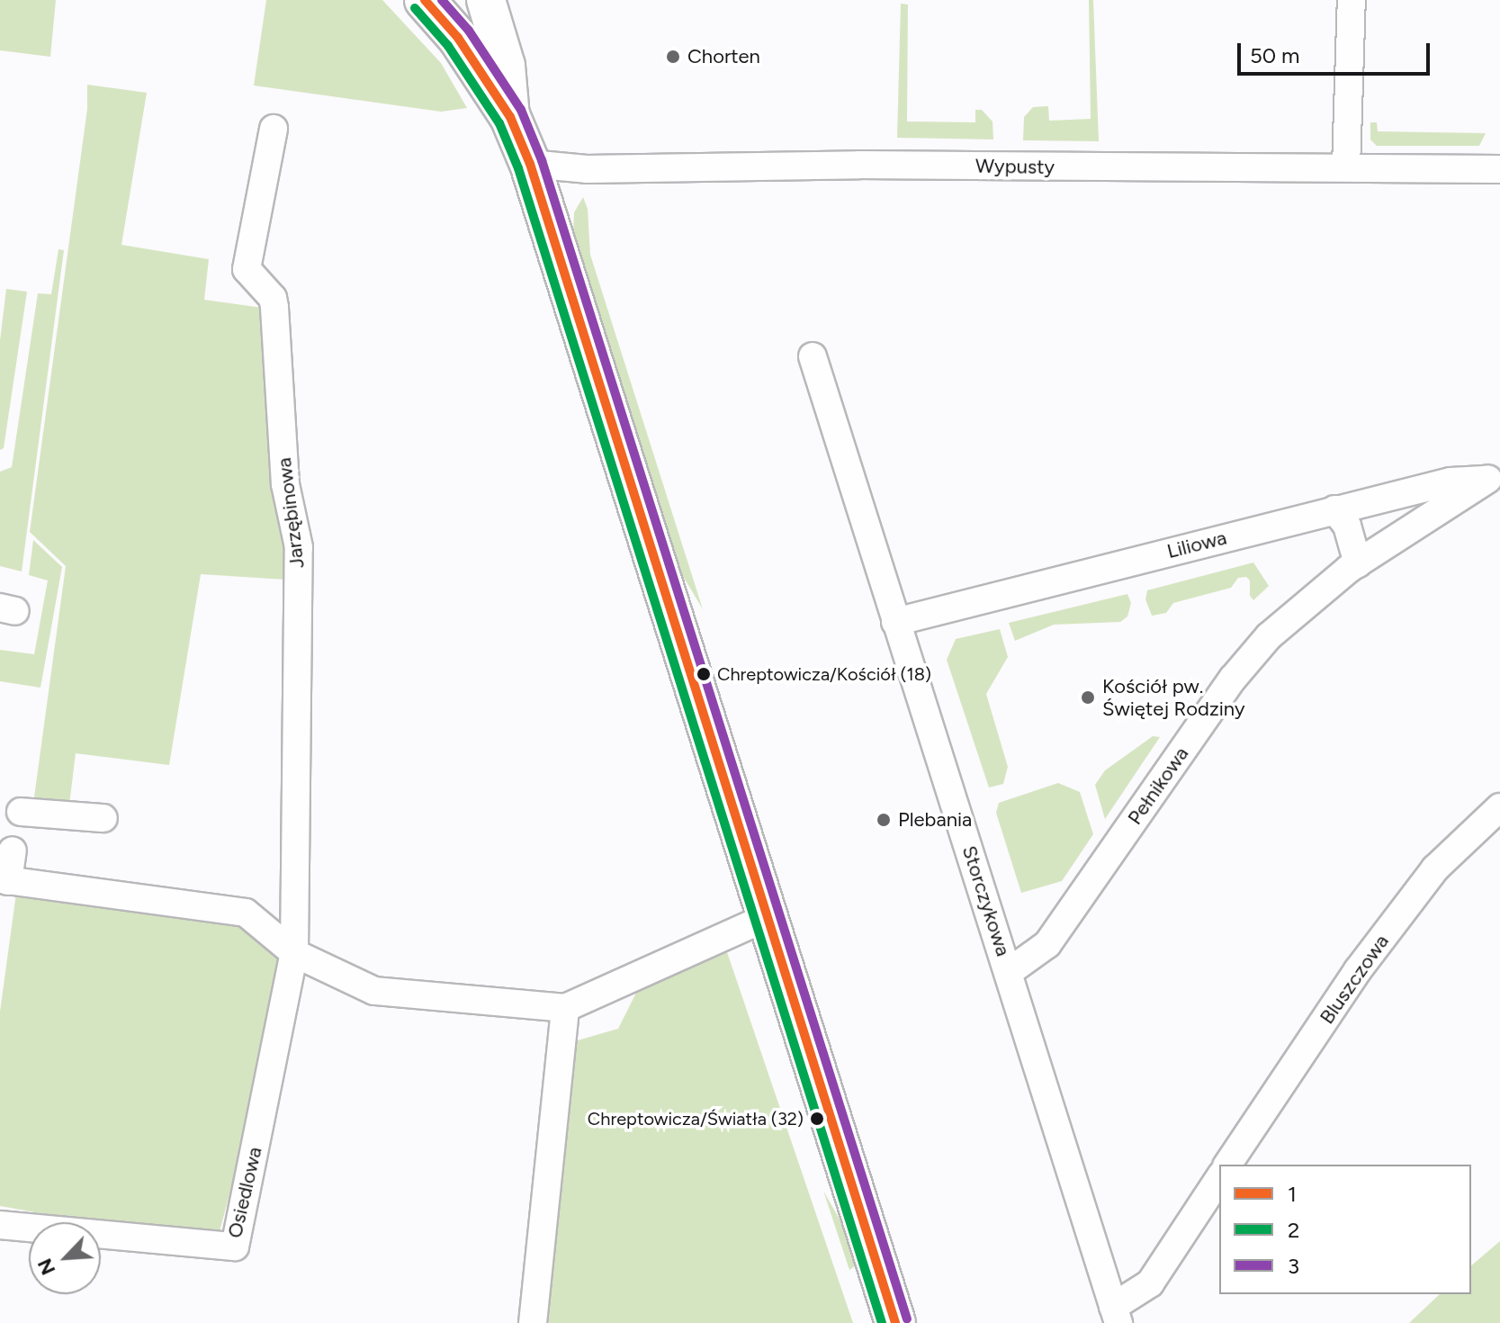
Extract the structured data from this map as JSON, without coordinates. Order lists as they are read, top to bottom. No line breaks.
{"streets":{"street":["Wypusty","Jarzębinowa","Liliowa","Pełnikowa","Storczykowa","Bluszczowa","Osiedlowa"]},"crossings":[["Jarzębinowa","Osiedlowa"],["Liliowa","Pełnikowa"],["Liliowa","Storczykowa"],["Pełnikowa","Storczykowa"]],"places":["Chorten","Chreptowicza/Kościół (18)","Kościół pw. Świętej Rodziny","Plebania","Chreptowicza/Światła (32)"],"lines":["transit line 1","transit line 3","transit line 2"],"legend":["1","2","3"],"scale_bar":"50 m","north":"bottom left"}
